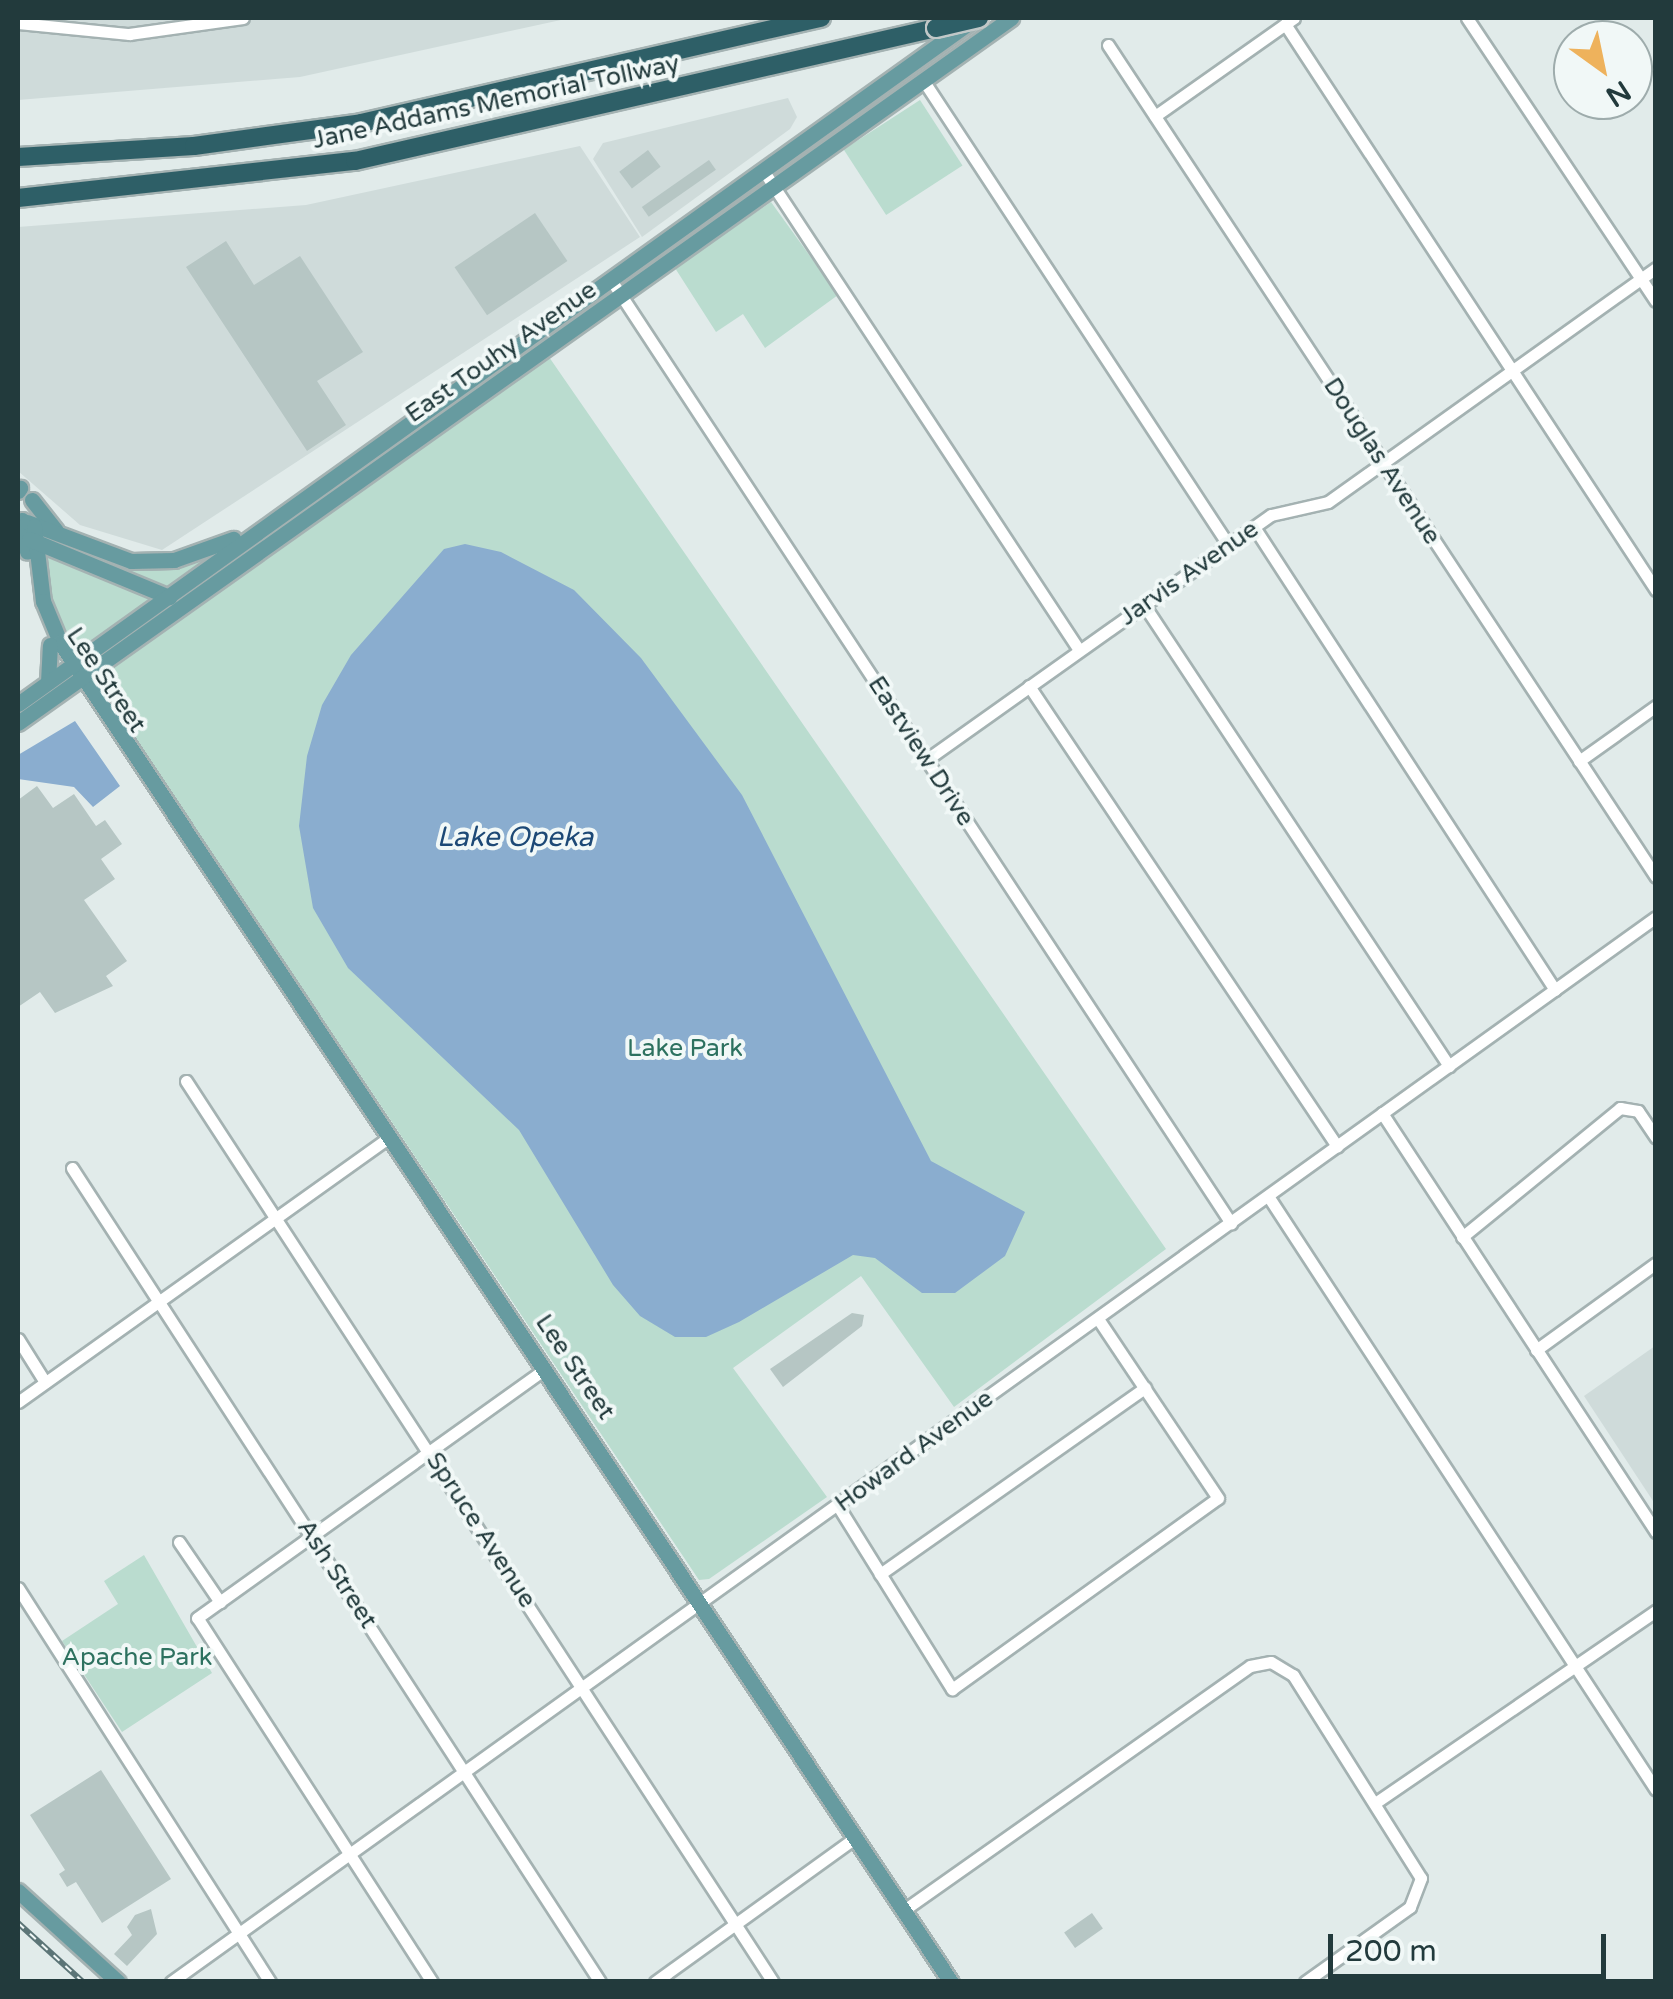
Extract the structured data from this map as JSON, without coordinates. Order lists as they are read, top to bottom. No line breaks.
{"streets":{"highway":["Jane Addams Memorial Tollway"],"main road":["East Touhy Avenue","Lee Street"],"street":["Douglas Avenue","Jarvis Avenue","Eastview Drive","Howard Avenue","Spruce Avenue","Ash Street"]},"crossings":[["Jane Addams Memorial Tollway","East Touhy Avenue"],["East Touhy Avenue","Lee Street"],["East Touhy Avenue","Eastview Drive"],["Douglas Avenue","Jarvis Avenue"],["Jarvis Avenue","Eastview Drive"],["Lee Street","Howard Avenue"],["Eastview Drive","Howard Avenue"],["Howard Avenue","Spruce Avenue"],["Howard Avenue","Ash Street"]],"water":["Lake Opeka"],"parks":["Lake Park","Apache Park"],"scale_bar":"200 m","north":"bottom right"}
